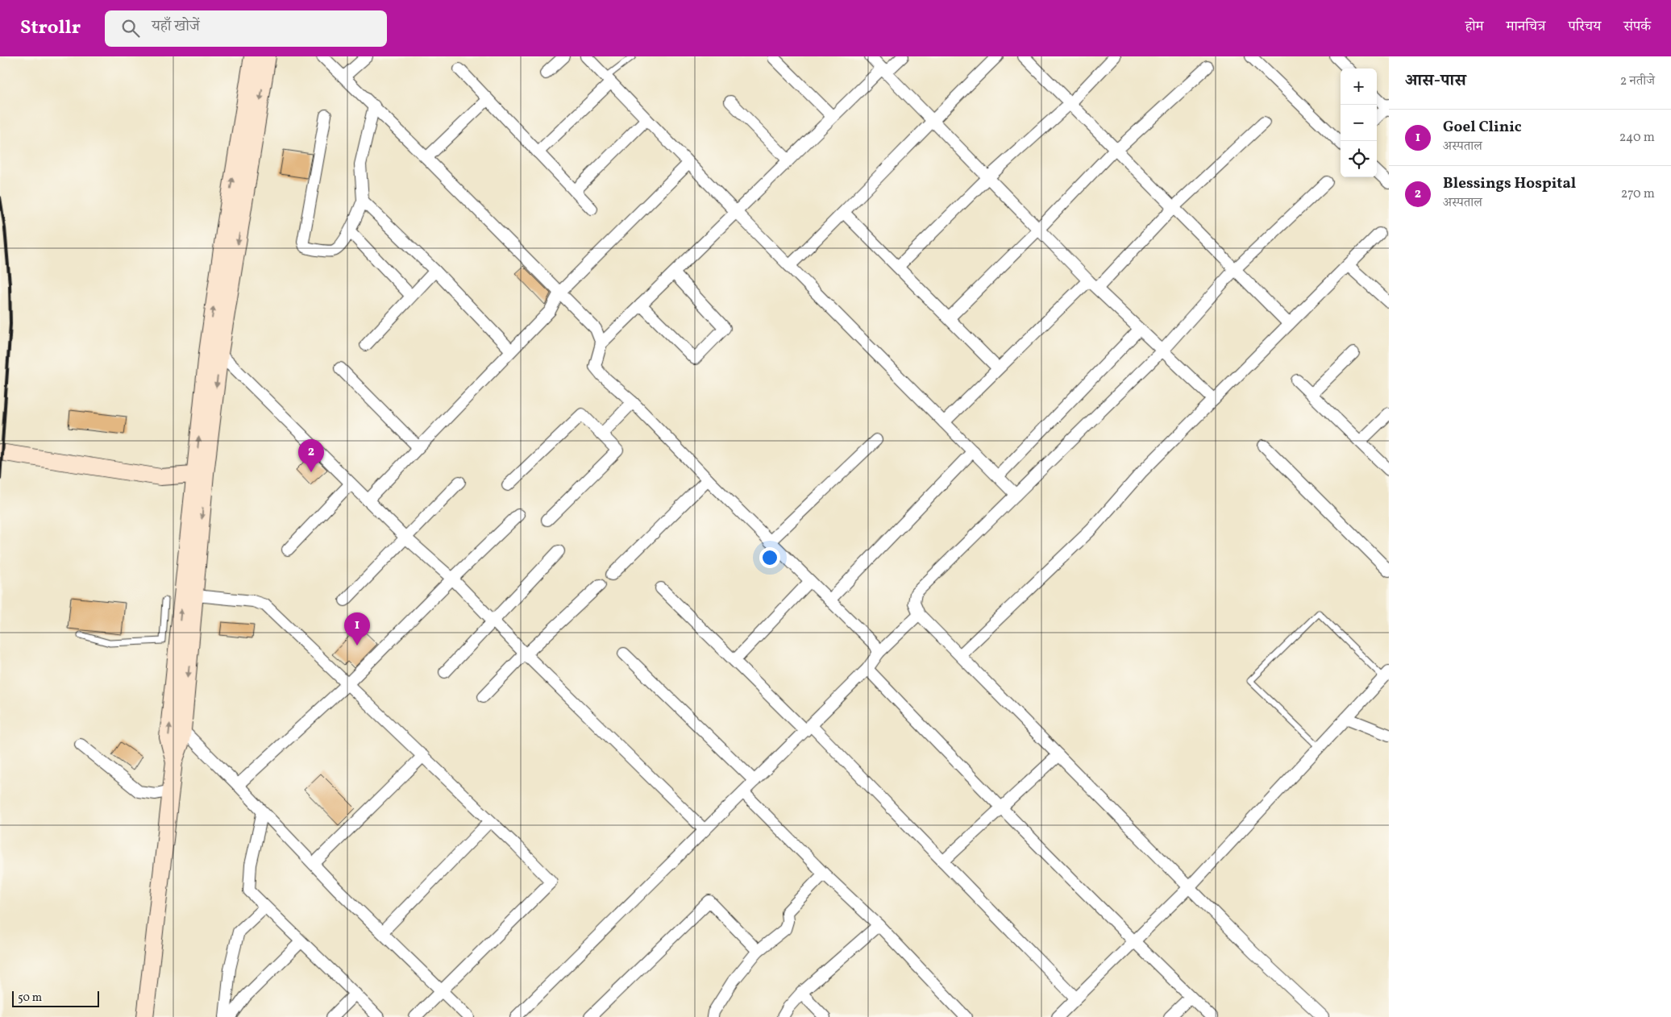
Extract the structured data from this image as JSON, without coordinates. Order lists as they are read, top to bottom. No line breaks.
{"scale_bar":"50 m","page":{"header":"Strollr","search":"यहाँ खोजें","nav":["होम","मानचित्र","परिचय","संपर्क"],"heading":["आस-पास","2 नतीजे"],"map_buttons":["+","−"],"list":[{"mark":"1","name":"Goel Clinic","note":"अस्पताल","value":"240 m"},{"mark":"2","name":"Blessings Hospital","note":"अस्पताल","value":"270 m"}],"pins":["2","1"],"scale":"50 m"}}
